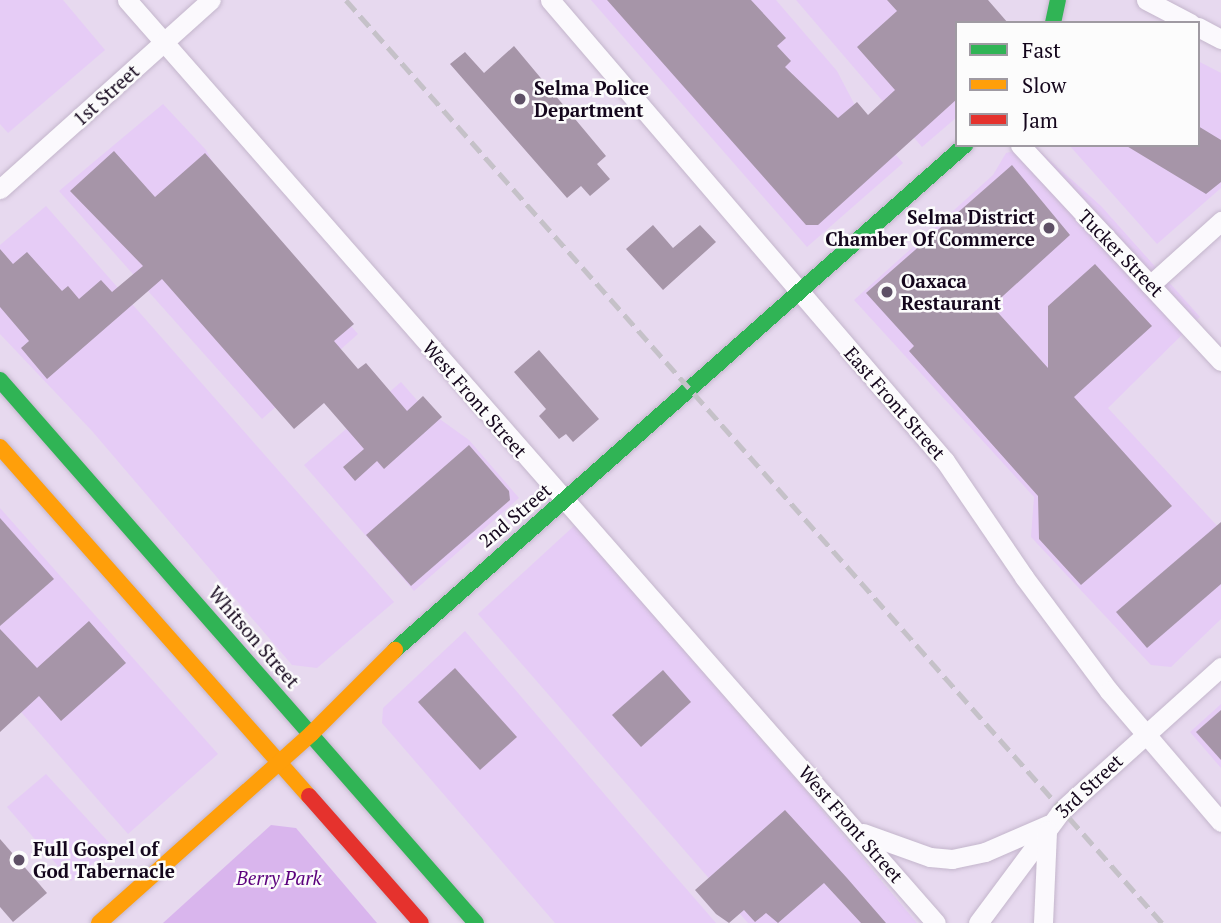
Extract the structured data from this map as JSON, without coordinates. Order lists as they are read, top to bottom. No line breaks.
{"streets":{"main road":["2nd Street","Whitson Street"],"street":["1st Street","Tucker Street","West Front Street","East Front Street","3rd Street"]},"crossings":[["1st Street","West Front Street"],["West Front Street","2nd Street"],["East Front Street","2nd Street"],["East Front Street","3rd Street"],["2nd Street","Whitson Street"]],"parks":["Berry Park"],"places":["Selma Police Department","Selma District Chamber Of Commerce","Oaxaca Restaurant","Full Gospel of God Tabernacle"],"legend":["Fast","Slow","Jam"]}
